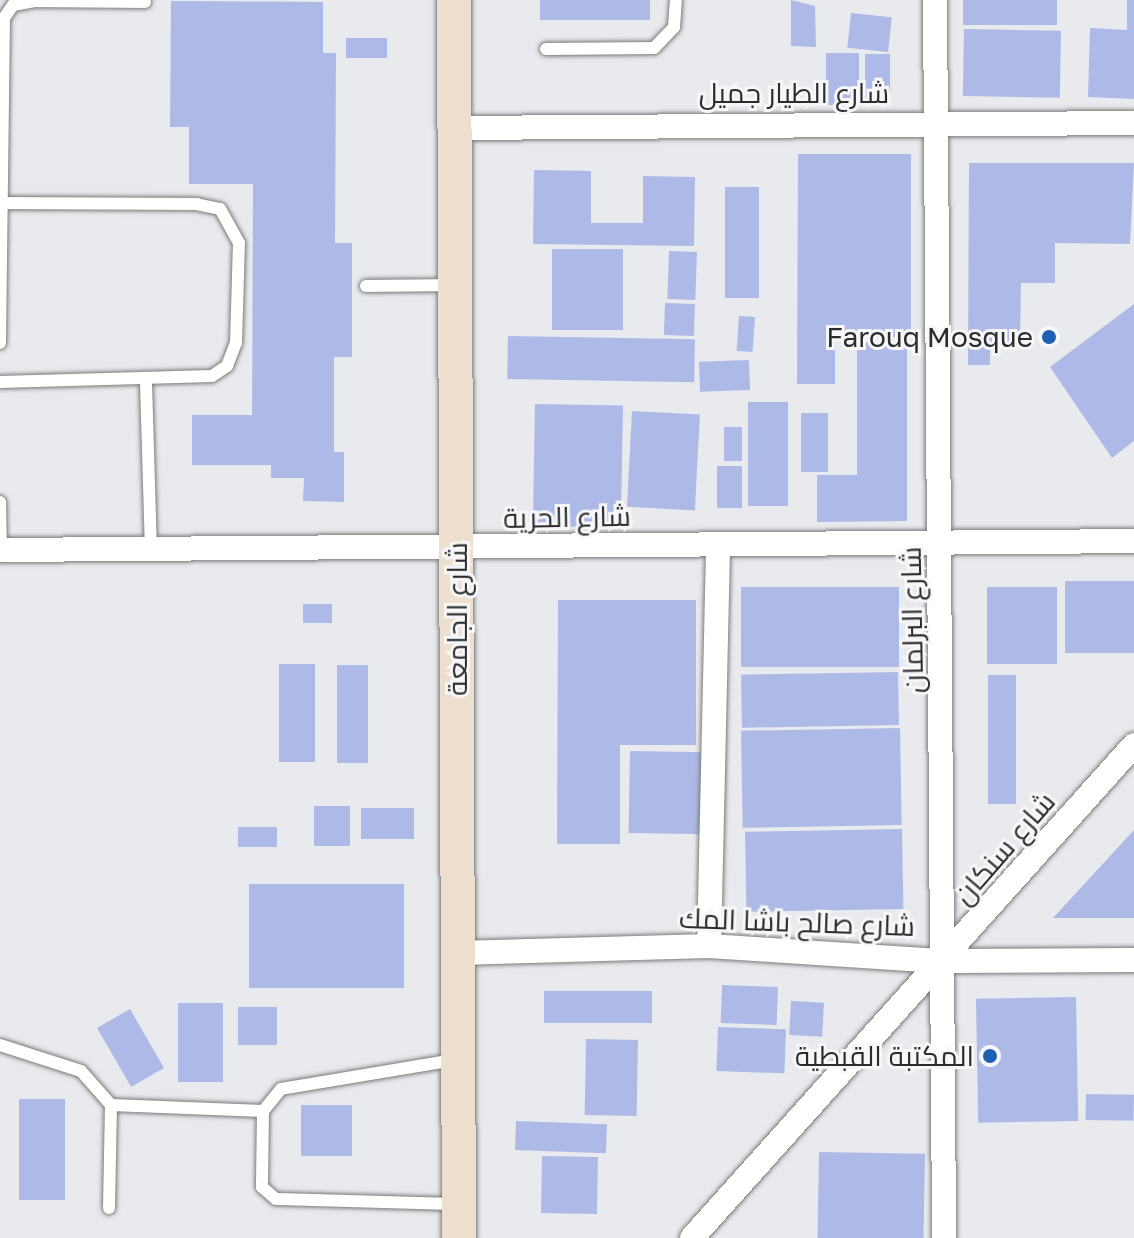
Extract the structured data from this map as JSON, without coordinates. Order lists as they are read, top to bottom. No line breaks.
{"streets":{"main road":["شارع الجامعة"],"street":["شارع الطيار جميل","شارع الحرية","شارع البرلمان","شارع سنكان","شارع صالح باشا المك"]},"crossings":[["شارع الطيار جميل","شارع الجامعة"],["شارع الطيار جميل","شارع البرلمان"],["شارع الحرية","شارع الجامعة"],["شارع الحرية","شارع البرلمان"],["شارع الجامعة","شارع صالح باشا المك"],["شارع البرلمان","شارع سنكان"],["شارع البرلمان","شارع صالح باشا المك"],["شارع سنكان","شارع صالح باشا المك"]],"places":["Farouq Mosque","المكتبة القبطية"]}
